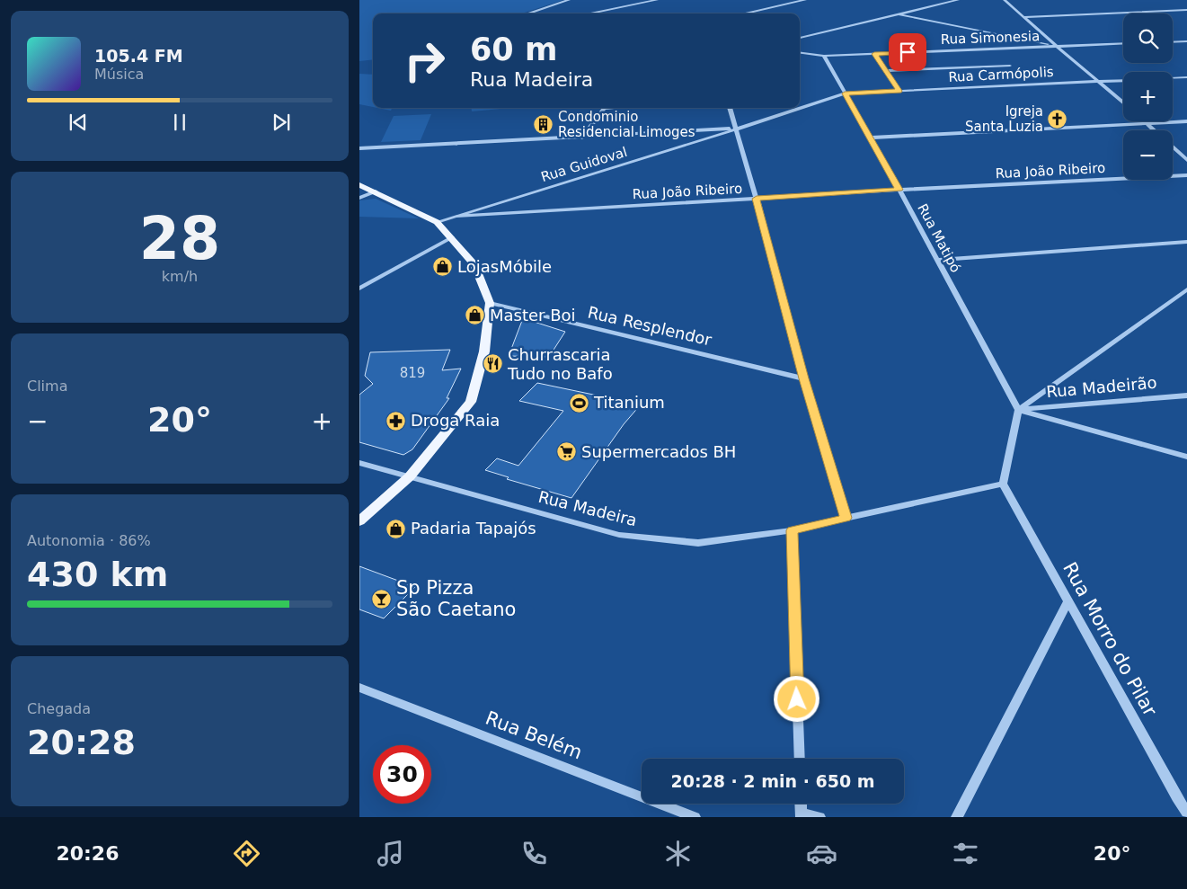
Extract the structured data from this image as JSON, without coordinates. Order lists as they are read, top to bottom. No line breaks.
{"streets":{"street":["Rua Simonesia","Rua Carmópolis","Rua Guidoval","Rua João Ribeiro","Rua Matipó","Rua Resplendor","Rua Madeirão","Rua Madeira","Rua Morro do Pilar","Rua Belém"]},"crossings":[["Rua Simonesia","Rua Matipó"],["Rua Carmópolis","Rua Guidoval"],["Rua Carmópolis","Rua Matipó"],["Rua Guidoval","Rua João Ribeiro"],["Rua Guidoval","Rua Matipó"],["Rua João Ribeiro","Rua Matipó"],["Rua Matipó","Rua Madeirão"],["Rua Madeira","Rua Morro do Pilar"]],"places":{"church":["Igreja Santa Luzia"],"building":["Condominio Residencial Limoges"],"shop":["LojasMóbile","Master Boi","Padaria Tapajós"],"restaurant":["Churrascaria Tudo no Bafo"],"sports":["Titanium"],"pharmacy":["Droga Raia"],"supermarket":["Supermercados BH"],"bar":["Sp Pizza São Caetano"]},"house_numbers":["819"],"page":{"map_buttons":["+","−"],"turn":["60 m","Rua Madeira"],"song":["105.4 FM","Música"],"tile":[["28","km/h"],"Clima",["Autonomia · 86%","430 km"],["Chegada","20:28"]],"heat":["−","20°","+"],"limit":"30","trip":"20:28 · 2 min · 650 m","tabs":["20:26","20°"]}}
